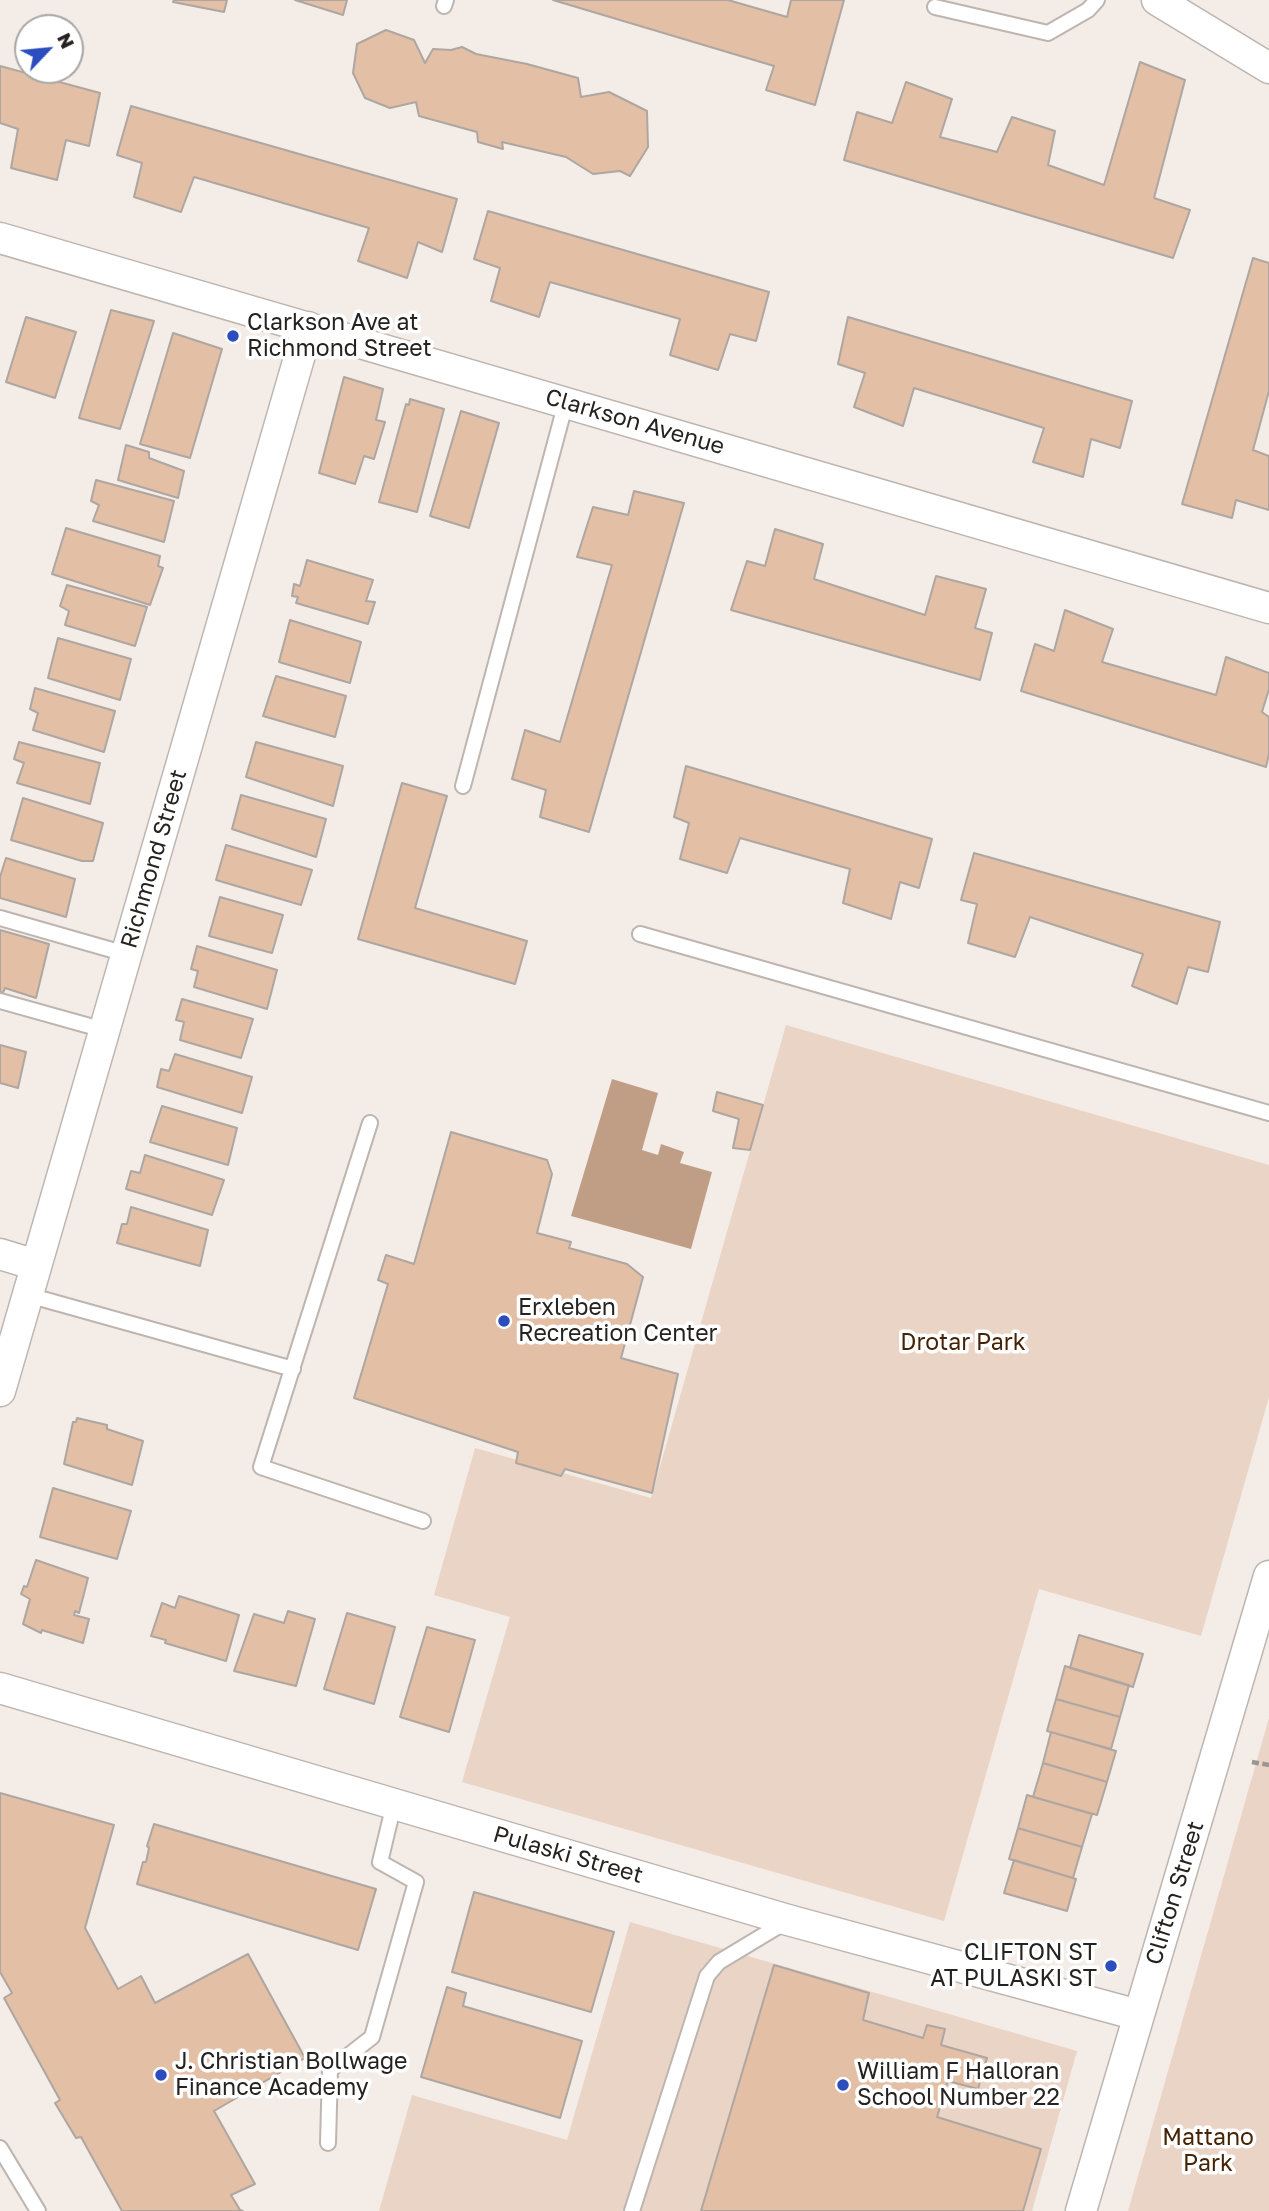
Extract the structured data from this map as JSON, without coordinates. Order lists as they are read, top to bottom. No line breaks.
{"streets":{"street":["Clarkson Avenue","Richmond Street","Pulaski Street","Clifton Street"]},"crossings":[["Clarkson Avenue","Richmond Street"],["Pulaski Street","Clifton Street"]],"parks":["Drotar Park","Mattano Park"],"places":["Clarkson Ave at Richmond Street","Erxleben Recreation Center","CLIFTON ST AT PULASKI ST","J. Christian Bollwage Finance Academy","William F Halloran School Number 22"],"north":"top right"}
